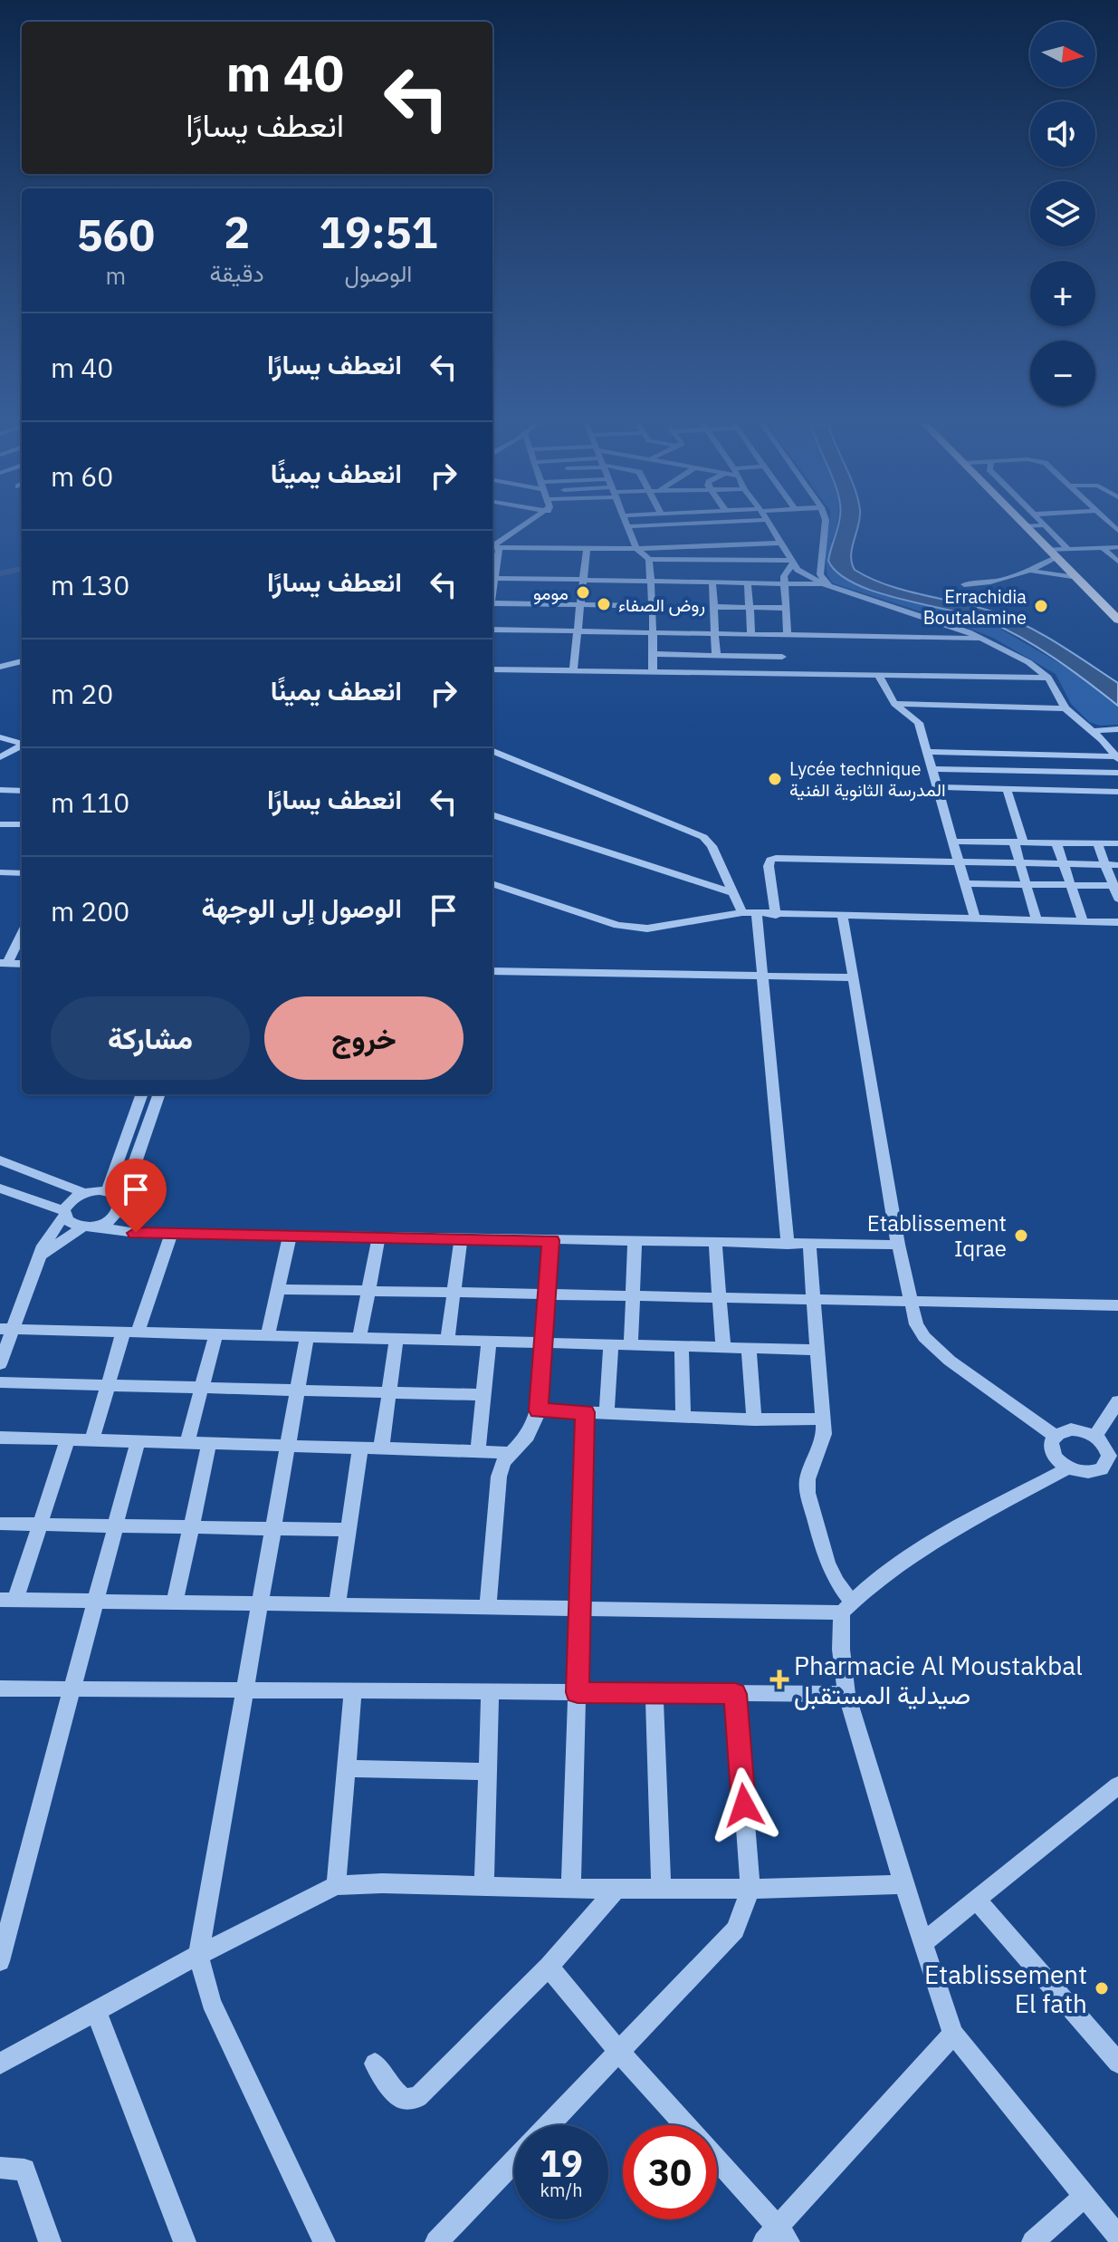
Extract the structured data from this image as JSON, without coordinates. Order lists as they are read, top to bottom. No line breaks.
{"places":{"other":["مومو","روض الصفاء","Errachidia Boutalamine","Lycée technique المدرسة الثانوية الفنية","Etablissement Iqrae","Etablissement El fath"],"health":["Pharmacie Al Moustakbal صيدلية المستقبل"]},"north":"right","page":{"map_buttons":["+","−"],"turn":["40 m","انعطف يسارًا"],"eta":["19:51","الوصول","2","دقيقة","560","m"],"list":[{"name":"انعطف يسارًا","value":"40 m"},{"name":"انعطف يمينًا","value":"60 m"},{"name":"انعطف يسارًا","value":"130 m"},{"name":"انعطف يمينًا","value":"20 m"},{"name":"انعطف يسارًا","value":"110 m"},{"name":"الوصول إلى الوجهة","value":"200 m"}],"buttons":["خروج","مشاركة"],"speed":"19 km/h","limit":"30"}}
